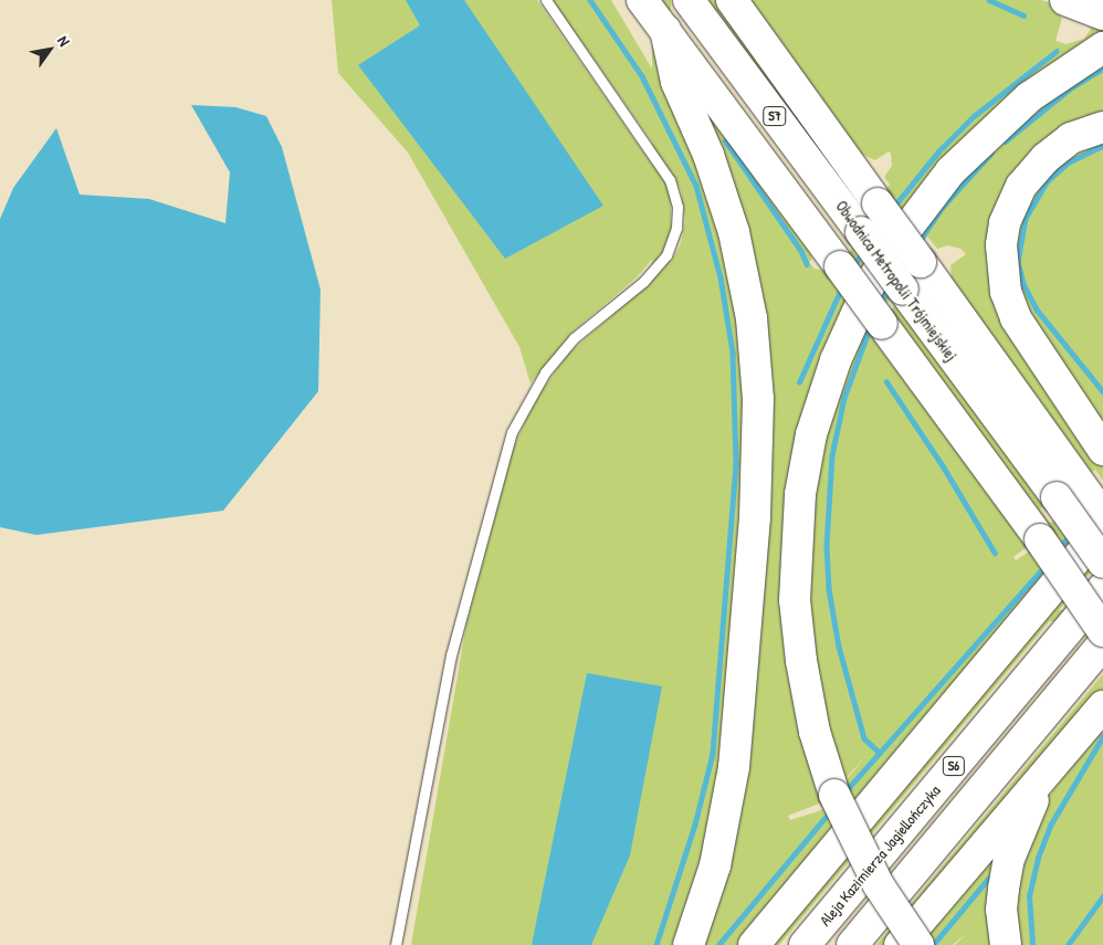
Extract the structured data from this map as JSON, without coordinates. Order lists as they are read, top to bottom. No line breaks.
{"streets":{"highway":["S7","Obwodnica Metropolii Trójmiejskiej","S6","Aleja Kazimierza Jagiellończyka"]},"north":"top right"}
